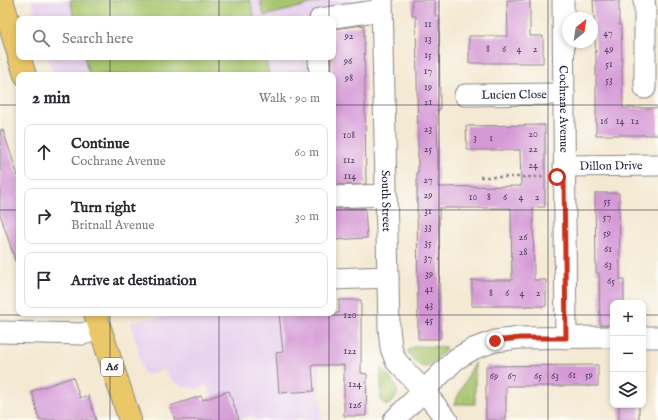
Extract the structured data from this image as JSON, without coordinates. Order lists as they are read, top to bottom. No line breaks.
{"streets":{"highway":["A6"],"street":["Lucien Close","Cochrane Avenue","Dillon Drive","South Street"]},"crossings":[["Lucien Close","Cochrane Avenue"],["Cochrane Avenue","Dillon Drive"]],"house_numbers":["11","47","92","13","8","6","4","2","49","15","96","51","17","98","53","19","21","16","14","12","23","20","108","3","1","25","22","112","24","114","27","29","10","8","6","4","2","55","31","57","33","59","26","35","61","28","37","63","39","65","41","8","6","4","2","43","120","45","122","61","59","69","67","65","63","124","126"],"north":"top right","page":{"search":"Search here","heading":["2 min","Walk · 90 m"],"list":[["Continue","Cochrane Avenue","60 m"],["Turn right","Britnall Avenue","30 m"],"Arrive at destination"],"map_buttons":["+","−"]}}
